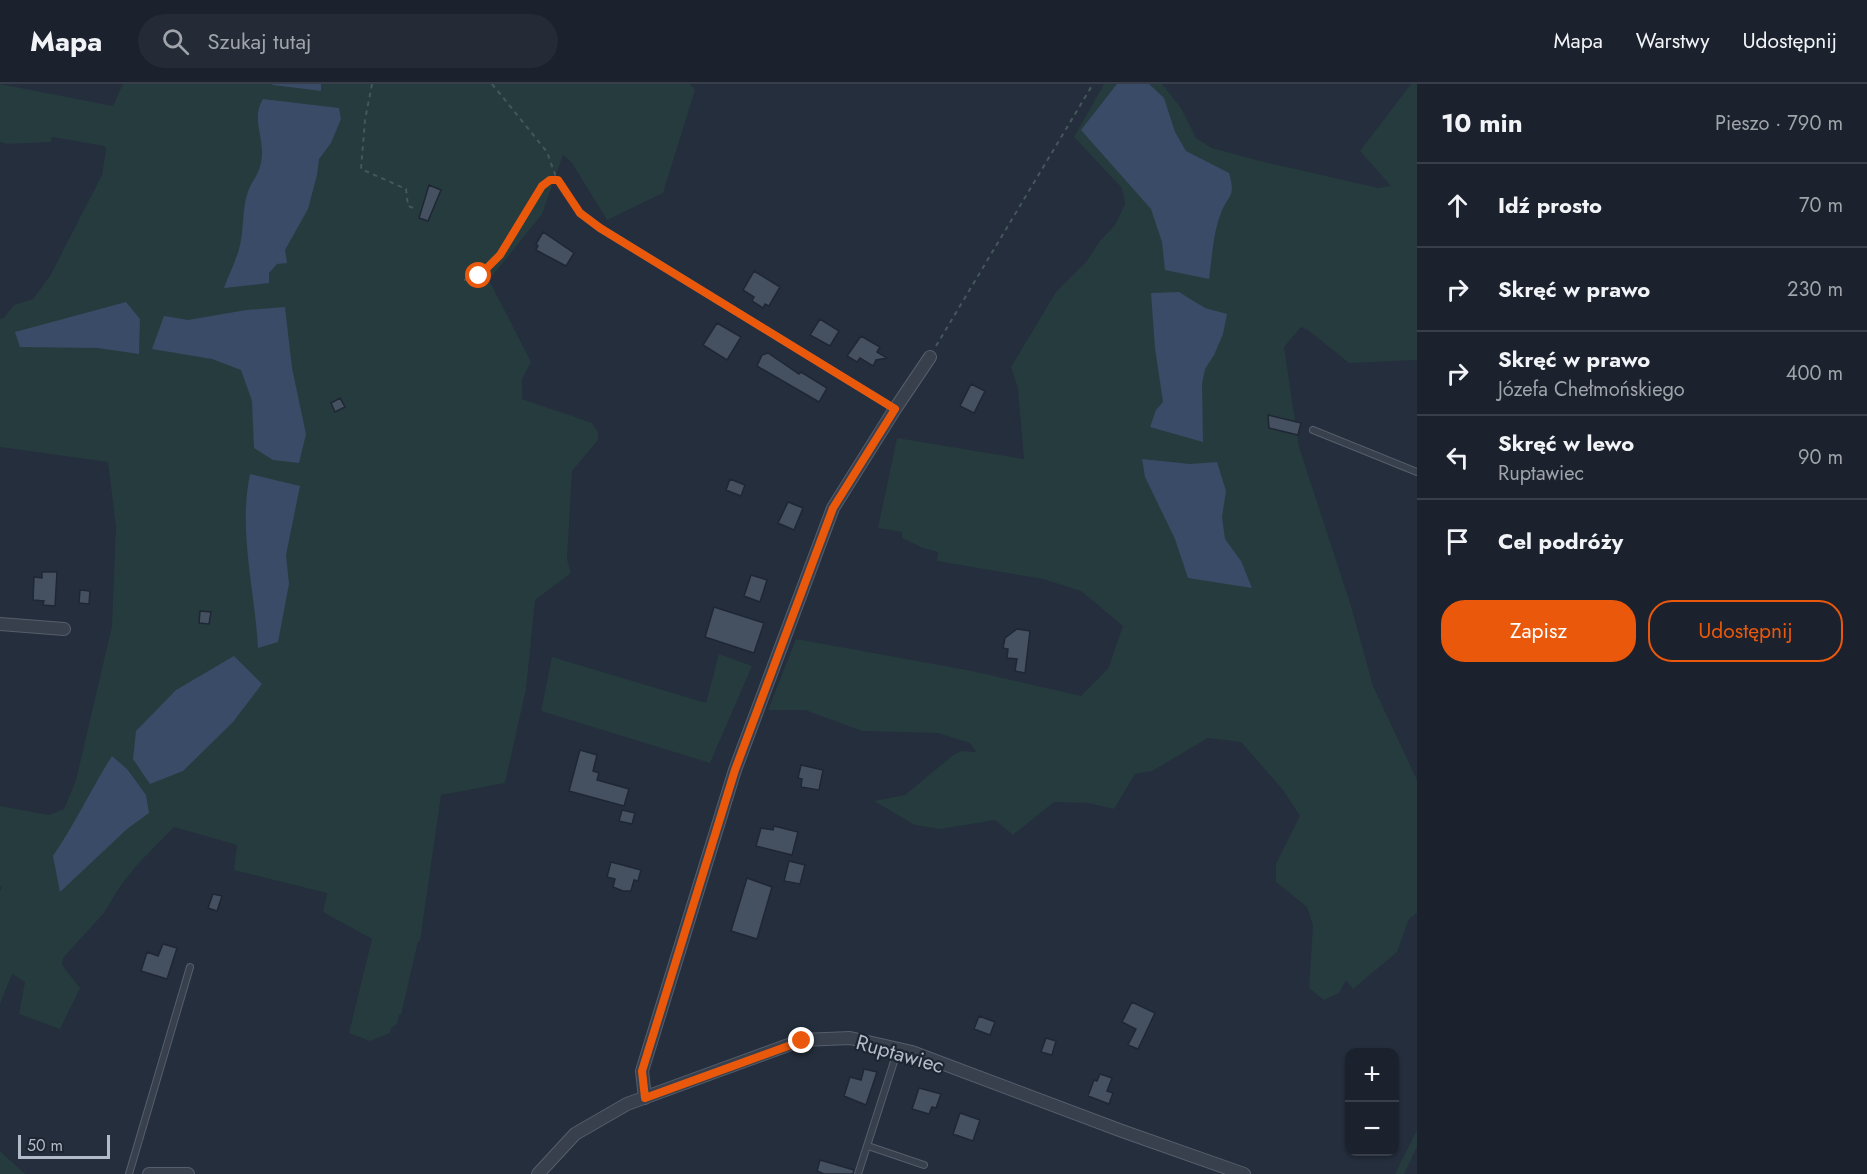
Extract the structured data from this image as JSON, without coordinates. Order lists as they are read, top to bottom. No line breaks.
{"streets":{"street":["Ruptawiec"]},"scale_bar":"50 m","page":{"header":"Mapa","search":"Szukaj tutaj","nav":["Mapa","Warstwy","Udostępnij"],"heading":["10 min","Pieszo · 790 m"],"list":[["Idź prosto","70 m"],["Skręć w prawo","230 m"],["Skręć w prawo","Józefa Chełmońskiego","400 m"],["Skręć w lewo","Ruptawiec","90 m"],"Cel podróży"],"buttons":["Zapisz","Udostępnij"],"map_buttons":["+","−"],"scale":"50 m"}}
